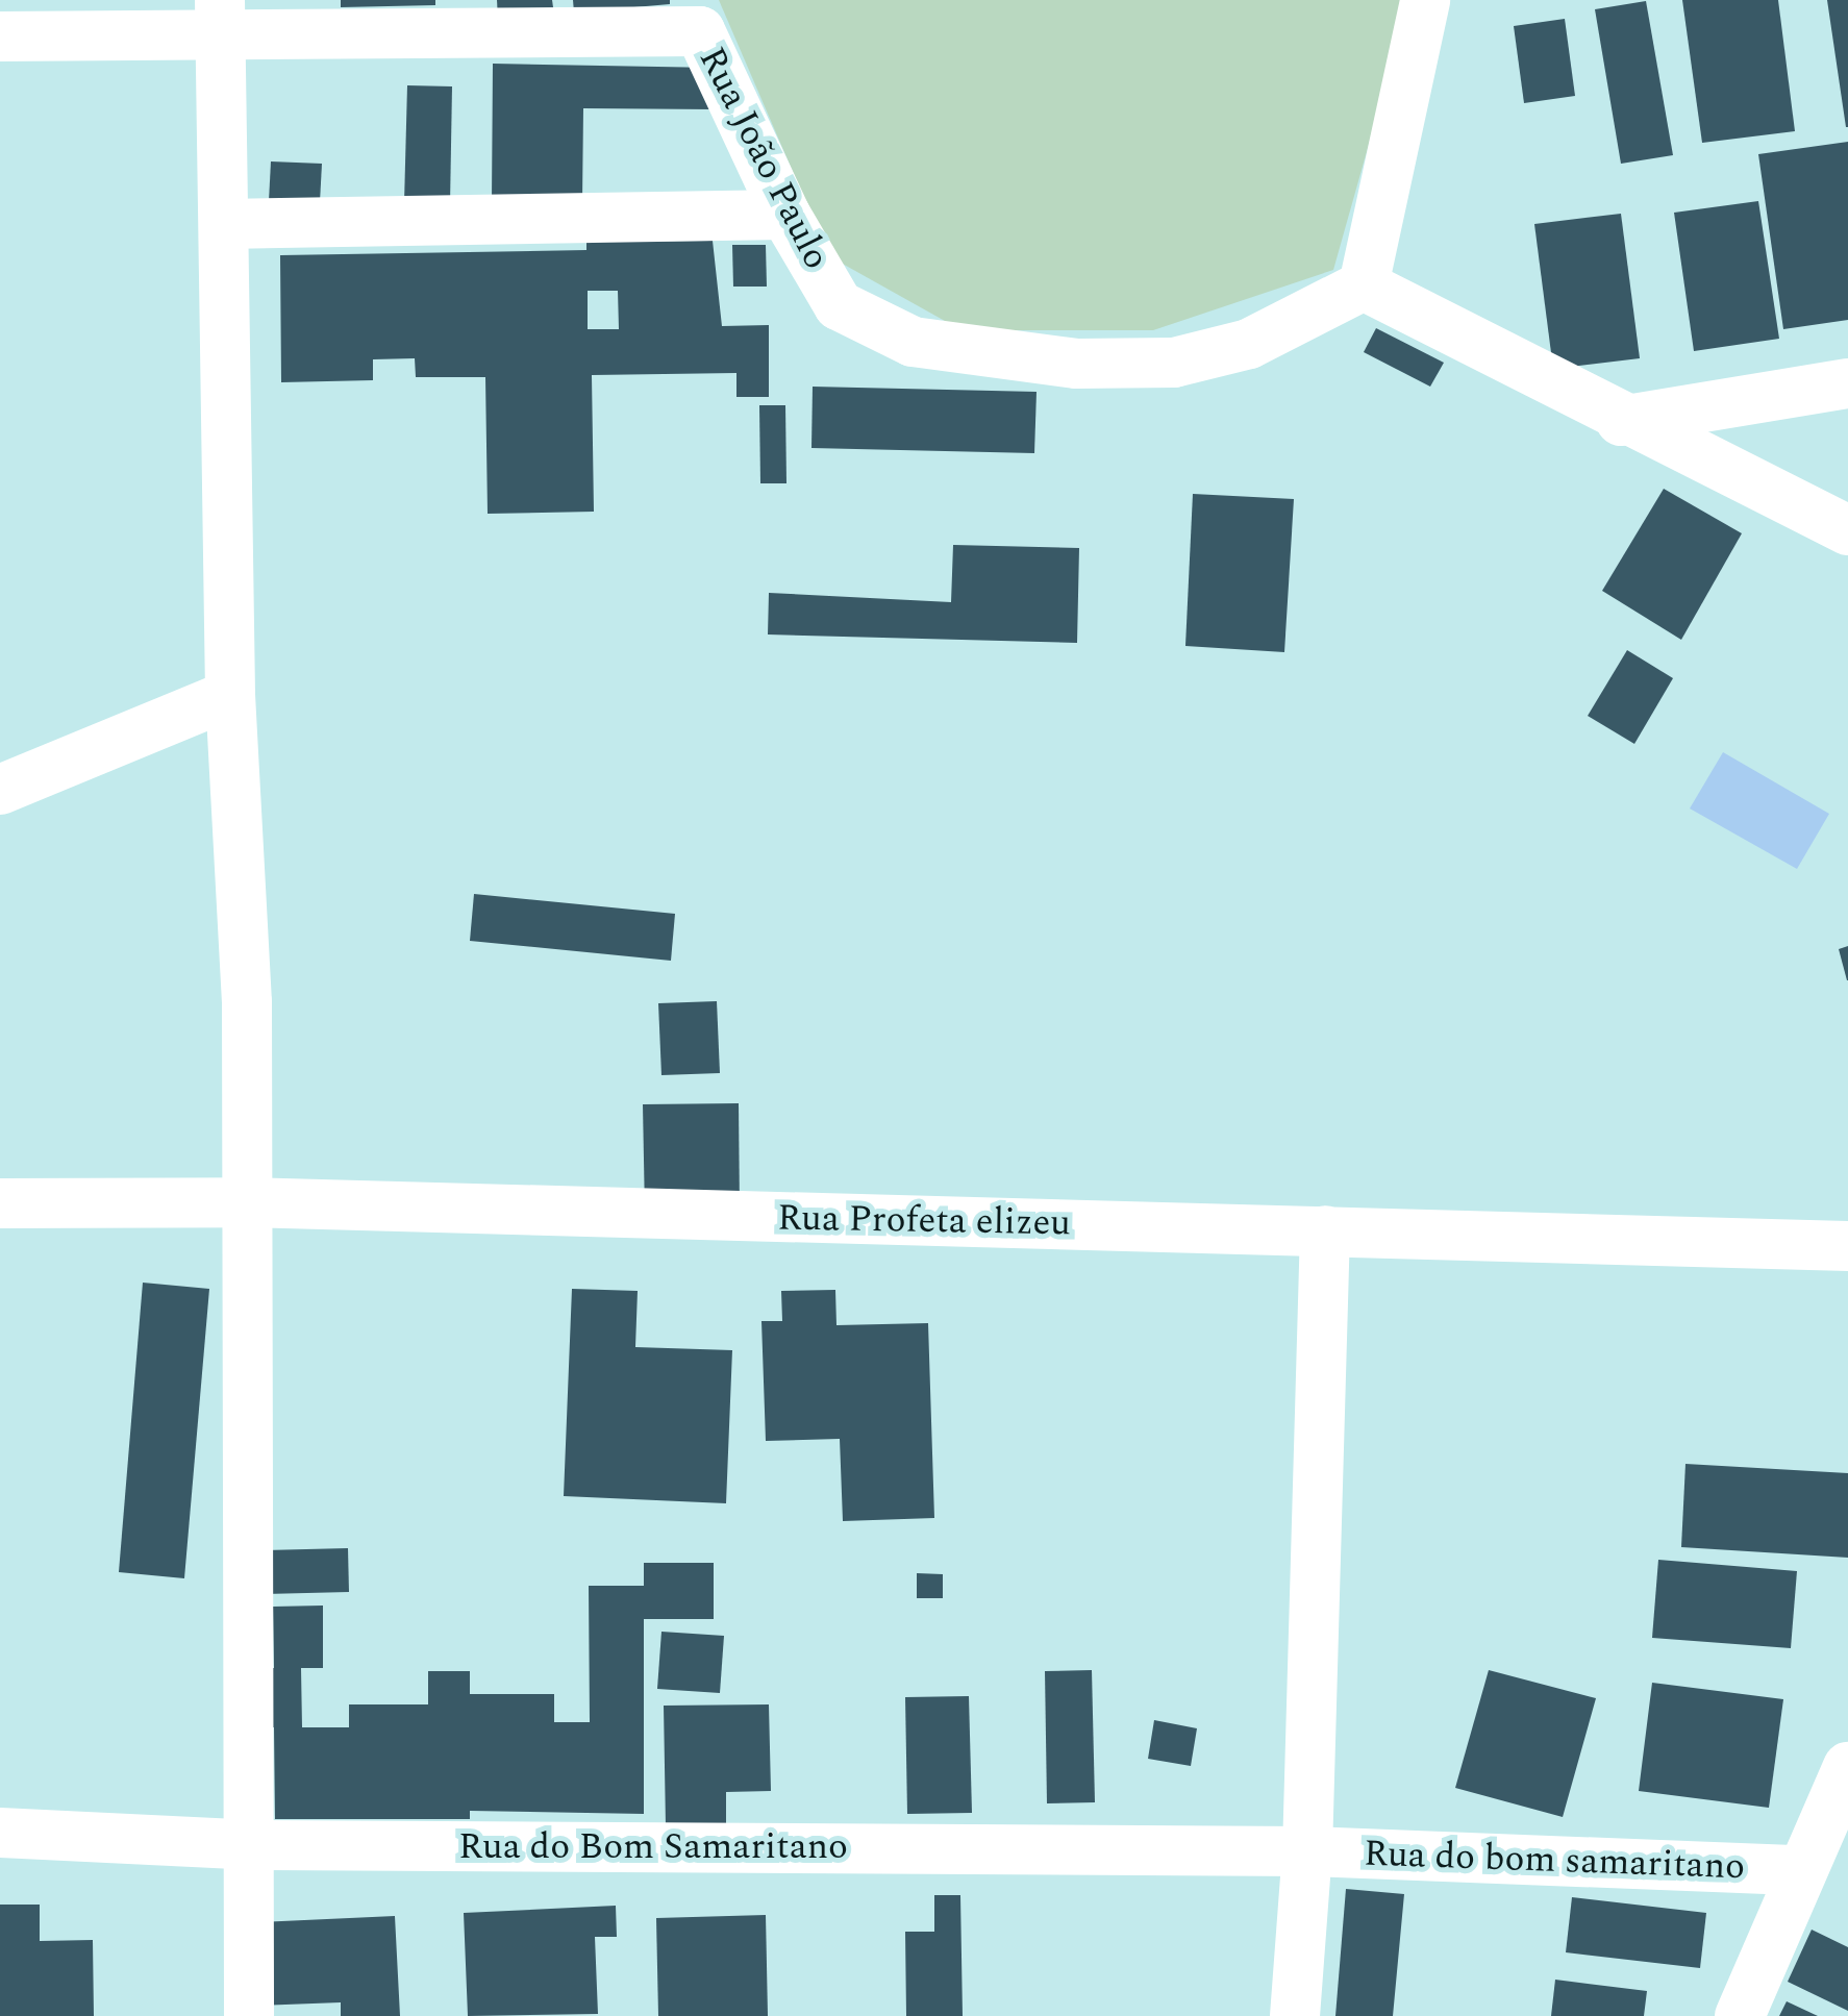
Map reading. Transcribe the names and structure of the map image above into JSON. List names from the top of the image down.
{
  "streets": {
    "street": [
      "Rua João Paulo",
      "Rua Profeta elizeu",
      "Rua do Bom Samaritano",
      "Rua do bom samaritano"
    ]
  },
  "crossings": [
    ["Rua do Bom Samaritano", "Rua do bom samaritano"]
  ]
}
